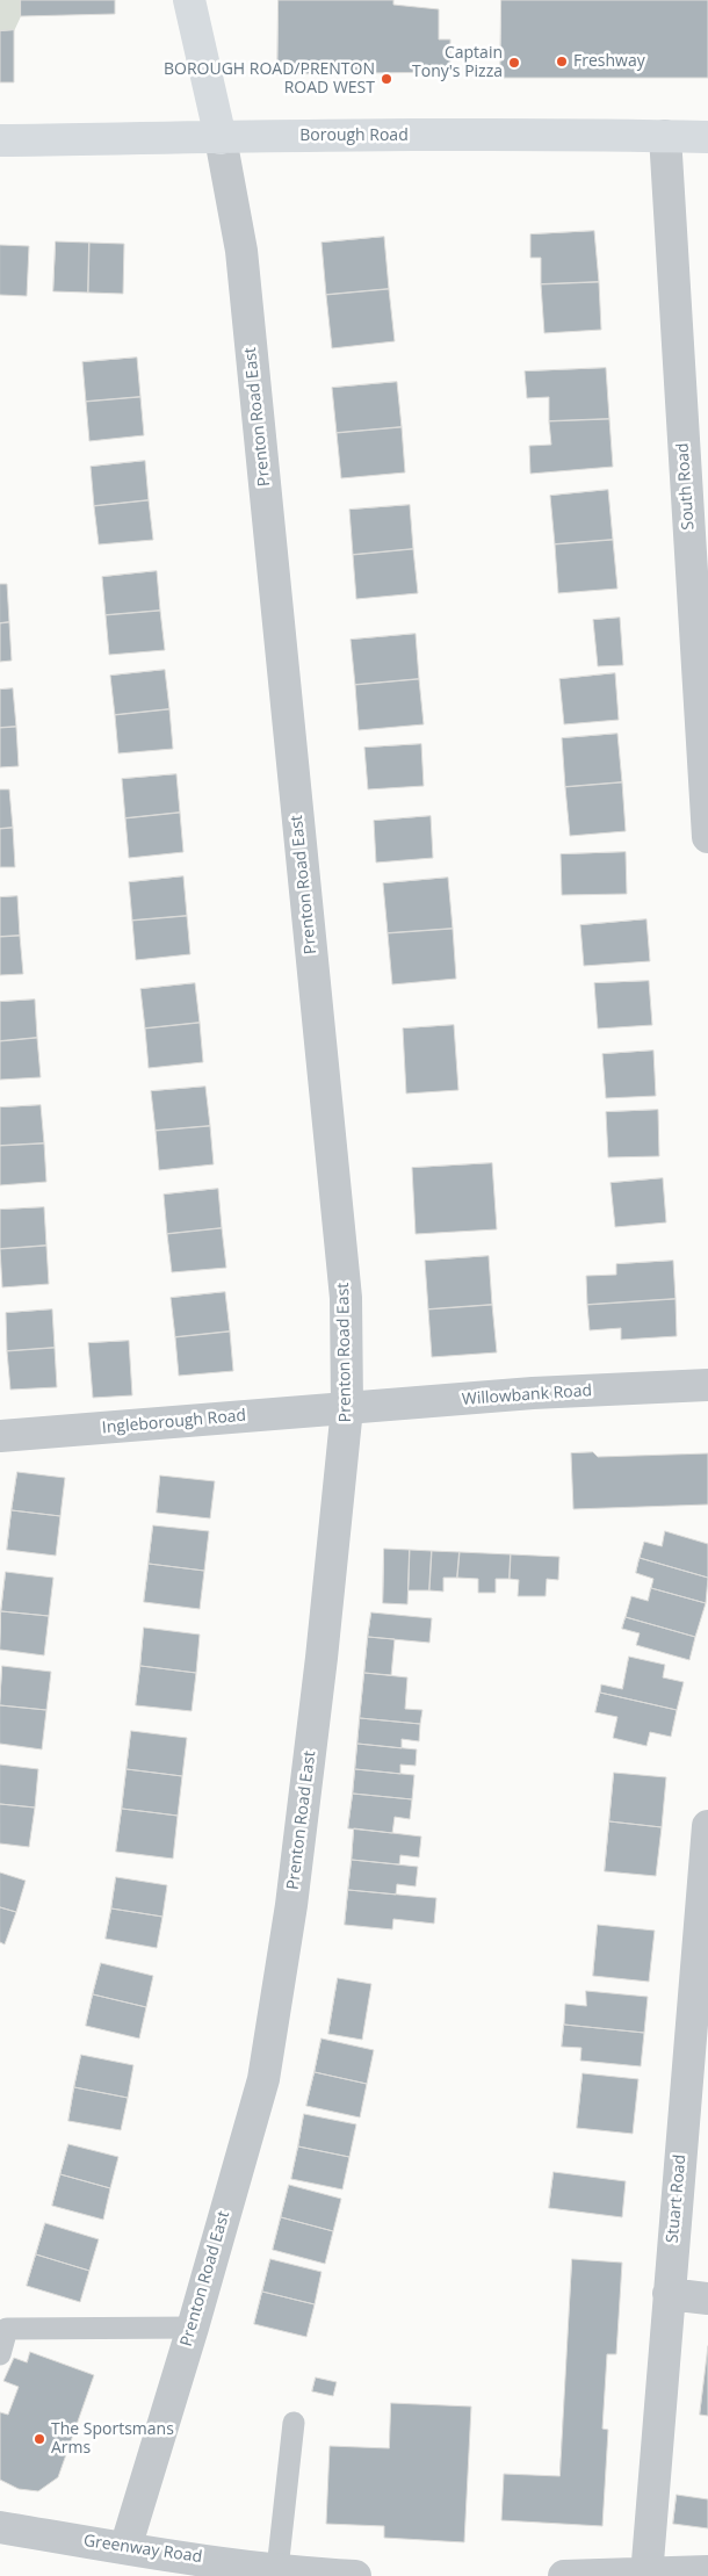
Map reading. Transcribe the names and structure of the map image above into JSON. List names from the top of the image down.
{
  "streets": {
    "street": [
      "Borough Road",
      "Prenton Road East",
      "South Road",
      "Willowbank Road",
      "Ingleborough Road",
      "Stuart Road",
      "Greenway Road"
    ]
  },
  "crossings": [
    ["Borough Road", "Prenton Road East"],
    ["Borough Road", "South Road"],
    ["Prenton Road East", "Willowbank Road"],
    ["Prenton Road East", "Ingleborough Road"],
    ["Prenton Road East", "Greenway Road"],
    ["Willowbank Road", "Ingleborough Road"]
  ],
  "places": [
    "Freshway",
    "Captain Tony's Pizza",
    "BOROUGH ROAD/PRENTON ROAD WEST",
    "The Sportsmans Arms"
  ]
}
